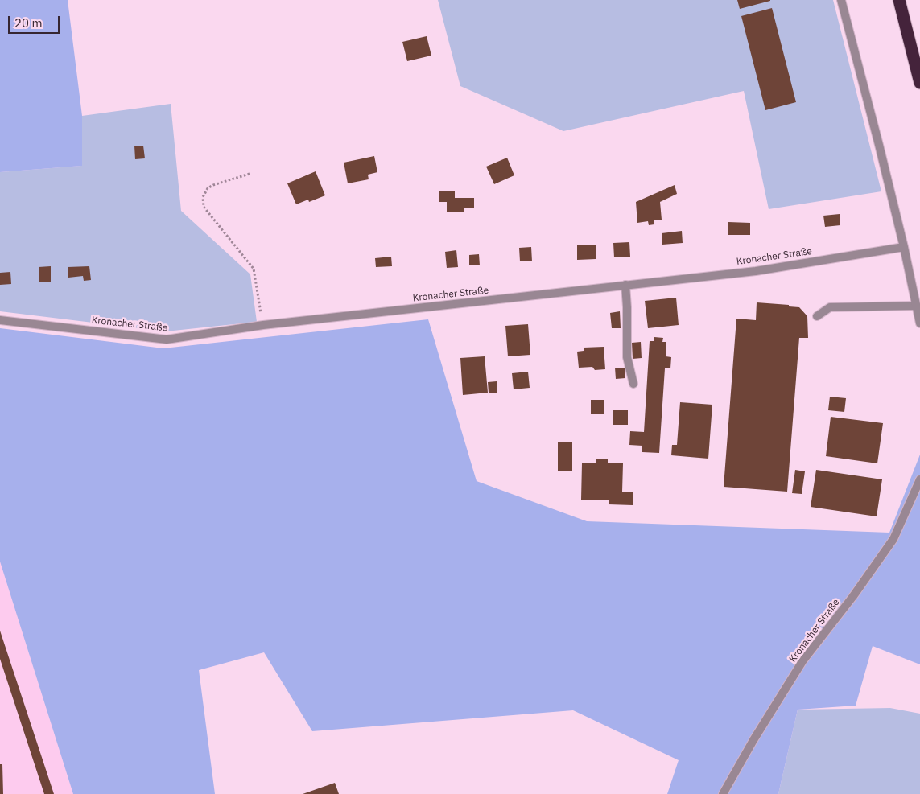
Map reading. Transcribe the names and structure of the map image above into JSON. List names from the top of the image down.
{
  "streets": {
    "street": ["Kronacher Straße"]
  },
  "scale_bar": "20 m"
}
